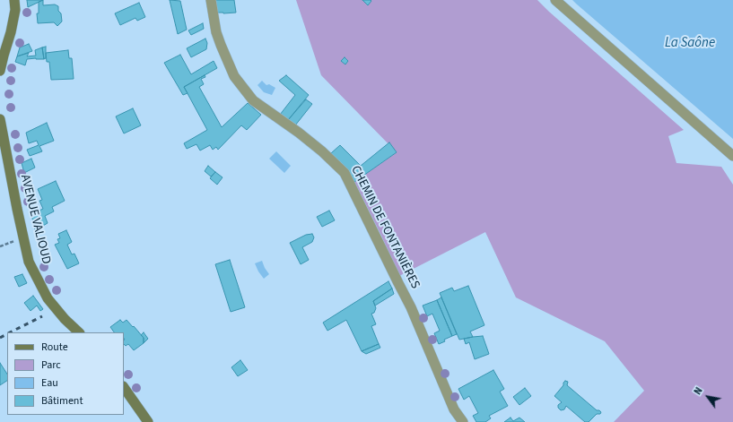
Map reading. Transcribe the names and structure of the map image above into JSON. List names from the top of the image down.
{
  "streets": {
    "main road": ["AVENUE VALIOUD"],
    "street": ["CHEMIN DE FONTANIÈRES"]
  },
  "water": ["La Saône"],
  "legend": [
    "Route",
    "Parc",
    "Eau",
    "Bâtiment"
  ],
  "north": "top left"
}
